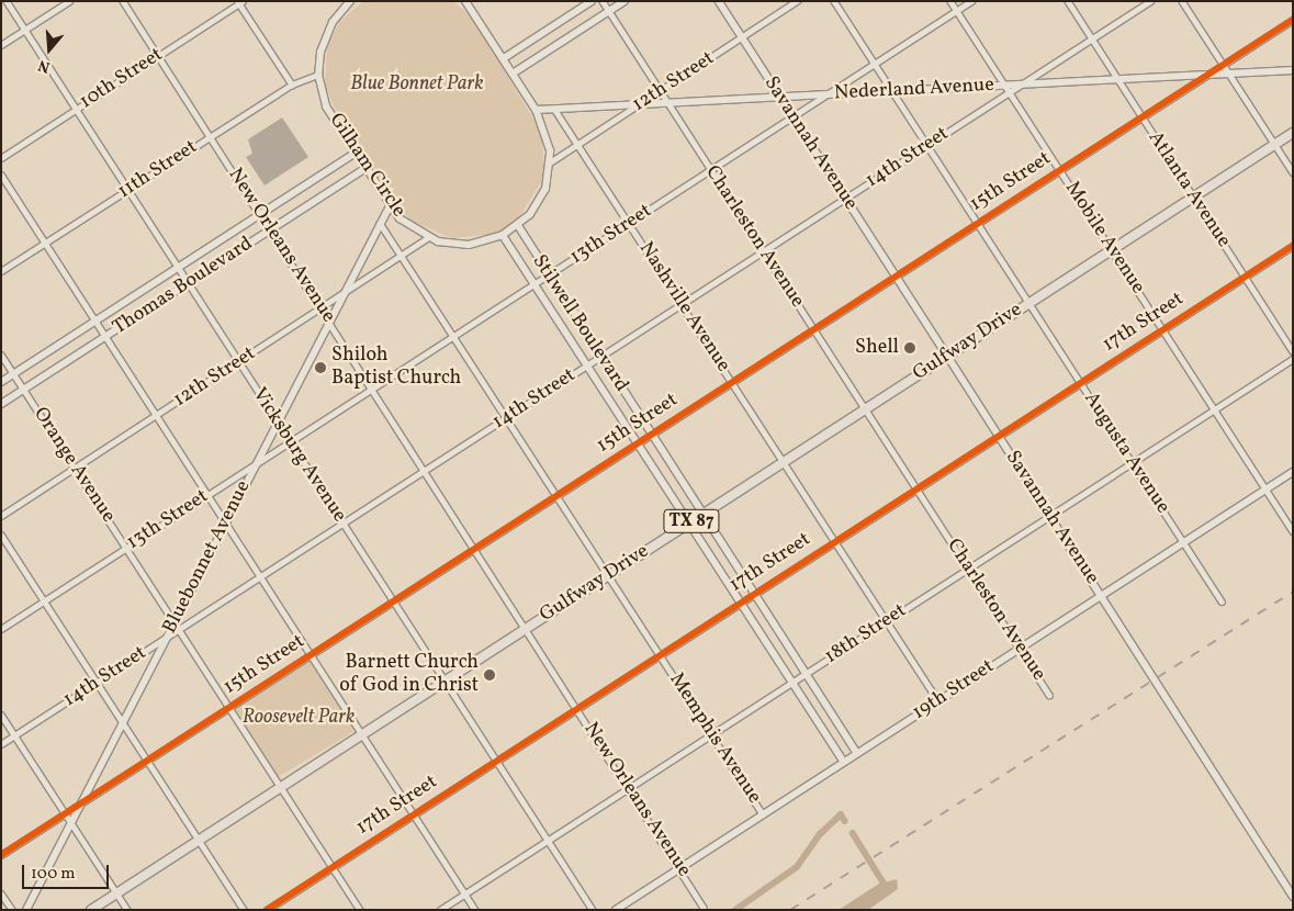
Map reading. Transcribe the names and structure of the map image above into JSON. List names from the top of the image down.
{
  "streets": {
    "main road": [
      "Savannah Avenue",
      "Gilham Circle",
      "Thomas Boulevard",
      "Gulfway Drive",
      "TX 87"
    ],
    "street": [
      "10th Street",
      "12th Street",
      "Nederland Avenue",
      "14th Street",
      "11th Street",
      "15th Street",
      "Atlanta Avenue",
      "13th Street",
      "Charleston Avenue",
      "Mobile Avenue",
      "New Orleans Avenue",
      "Nashville Avenue",
      "17th Street",
      "Stilwell Boulevard",
      "Augusta Avenue",
      "Vicksburg Avenue",
      "Orange Avenue",
      "Bluebonnet Avenue",
      "18th Street",
      "19th Street",
      "Memphis Avenue"
    ]
  },
  "crossings": [
    ["10th Street", "New Orleans Avenue"],
    ["10th Street", "Vicksburg Avenue"],
    ["12th Street", "Nederland Avenue"],
    ["12th Street", "Savannah Avenue"],
    ["12th Street", "Gilham Circle"],
    ["12th Street", "Charleston Avenue"],
    ["12th Street", "New Orleans Avenue"],
    ["12th Street", "Nashville Avenue"],
    ["12th Street", "Vicksburg Avenue"],
    ["12th Street", "Orange Avenue"],
    ["12th Street", "Bluebonnet Avenue"],
    ["12th Street", "Memphis Avenue"],
    ["Nederland Avenue", "Savannah Avenue"],
    ["Nederland Avenue", "14th Street"],
    ["Nederland Avenue", "Gilham Circle"],
    ["Nederland Avenue", "15th Street"],
    ["Nederland Avenue", "Atlanta Avenue"],
    ["Nederland Avenue", "13th Street"],
    ["Nederland Avenue", "Charleston Avenue"],
    ["Nederland Avenue", "Mobile Avenue"],
    ["Nederland Avenue", "Nashville Avenue"],
    ["Nederland Avenue", "Augusta Avenue"],
    ["Savannah Avenue", "14th Street"],
    ["Savannah Avenue", "15th Street"],
    ["Savannah Avenue", "13th Street"],
    ["Savannah Avenue", "17th Street"],
    ["Savannah Avenue", "Gulfway Drive"],
    ["Savannah Avenue", "18th Street"],
    ["Savannah Avenue", "19th Street"],
    ["14th Street", "Charleston Avenue"],
    ["14th Street", "Mobile Avenue"],
    ["14th Street", "New Orleans Avenue"],
    ["14th Street", "Nashville Avenue"],
    ["14th Street", "Stilwell Boulevard"],
    ["14th Street", "Augusta Avenue"],
    ["14th Street", "Vicksburg Avenue"],
    ["14th Street", "Orange Avenue"],
    ["14th Street", "Bluebonnet Avenue"],
    ["14th Street", "Memphis Avenue"],
    ["Gilham Circle", "11th Street"],
    ["Gilham Circle", "Thomas Boulevard"],
    ["Gilham Circle", "Stilwell Boulevard"],
    ["Gilham Circle", "Bluebonnet Avenue"],
    ["11th Street", "New Orleans Avenue"],
    ["11th Street", "Vicksburg Avenue"],
    ["15th Street", "Atlanta Avenue"],
    ["15th Street", "Charleston Avenue"],
    ["15th Street", "Mobile Avenue"],
    ["15th Street", "New Orleans Avenue"],
    ["15th Street", "Nashville Avenue"],
    ["15th Street", "Stilwell Boulevard"],
    ["15th Street", "Augusta Avenue"],
    ["15th Street", "Vicksburg Avenue"],
    ["15th Street", "Orange Avenue"],
    ["15th Street", "Bluebonnet Avenue"],
    ["15th Street", "Memphis Avenue"],
    ["Atlanta Avenue", "17th Street"],
    ["Atlanta Avenue", "Gulfway Drive"],
    ["13th Street", "Charleston Avenue"],
    ["13th Street", "Mobile Avenue"],
    ["13th Street", "New Orleans Avenue"],
    ["13th Street", "Nashville Avenue"],
    ["13th Street", "Stilwell Boulevard"],
    ["13th Street", "Augusta Avenue"],
    ["13th Street", "Vicksburg Avenue"],
    ["13th Street", "Orange Avenue"],
    ["13th Street", "Bluebonnet Avenue"],
    ["13th Street", "Memphis Avenue"],
    ["Charleston Avenue", "17th Street"],
    ["Charleston Avenue", "Gulfway Drive"],
    ["Charleston Avenue", "18th Street"],
    ["Charleston Avenue", "19th Street"],
    ["Mobile Avenue", "17th Street"],
    ["Mobile Avenue", "Gulfway Drive"],
    ["Mobile Avenue", "18th Street"],
    ["Mobile Avenue", "19th Street"],
    ["New Orleans Avenue", "Thomas Boulevard"],
    ["New Orleans Avenue", "17th Street"],
    ["New Orleans Avenue", "Gulfway Drive"],
    ["New Orleans Avenue", "Bluebonnet Avenue"],
    ["New Orleans Avenue", "18th Street"],
    ["New Orleans Avenue", "19th Street"],
    ["Thomas Boulevard", "Vicksburg Avenue"],
    ["Thomas Boulevard", "Orange Avenue"],
    ["Nashville Avenue", "17th Street"],
    ["Nashville Avenue", "Gulfway Drive"],
    ["Nashville Avenue", "18th Street"],
    ["Nashville Avenue", "19th Street"],
    ["17th Street", "Stilwell Boulevard"],
    ["17th Street", "Augusta Avenue"],
    ["17th Street", "Vicksburg Avenue"],
    ["17th Street", "Orange Avenue"],
    ["17th Street", "Memphis Avenue"],
    ["Stilwell Boulevard", "Gulfway Drive"],
    ["Stilwell Boulevard", "18th Street"],
    ["Stilwell Boulevard", "19th Street"],
    ["Gulfway Drive", "Augusta Avenue"],
    ["Gulfway Drive", "Vicksburg Avenue"],
    ["Gulfway Drive", "Orange Avenue"],
    ["Gulfway Drive", "Memphis Avenue"],
    ["Augusta Avenue", "18th Street"],
    ["Augusta Avenue", "19th Street"],
    ["Vicksburg Avenue", "Bluebonnet Avenue"],
    ["Vicksburg Avenue", "18th Street"],
    ["Orange Avenue", "Bluebonnet Avenue"],
    ["Bluebonnet Avenue", "Memphis Avenue"],
    ["18th Street", "Memphis Avenue"],
    ["19th Street", "Memphis Avenue"]
  ],
  "parks": ["Blue Bonnet Park", "Roosevelt Park"],
  "places": ["Shell", "Shiloh Baptist Church", "Barnett Church of God in Christ"],
  "scale_bar": "100 m",
  "north": "bottom"
}
